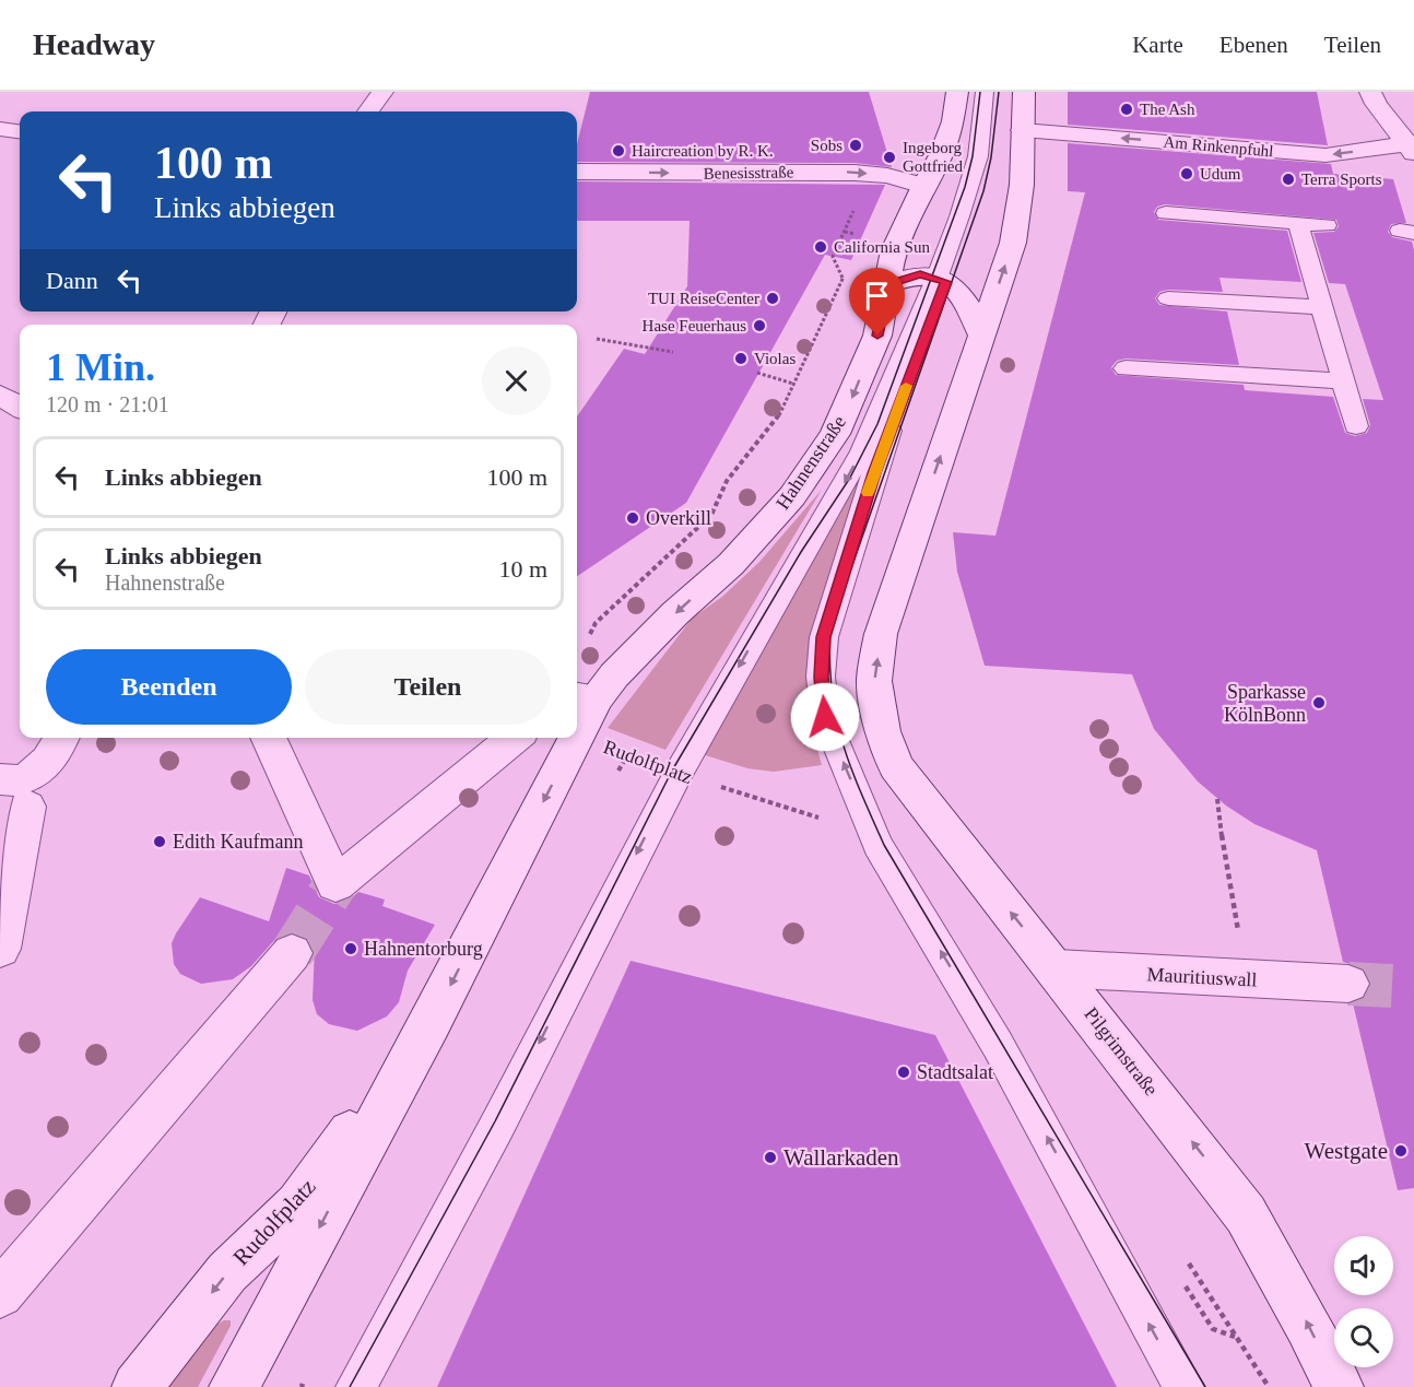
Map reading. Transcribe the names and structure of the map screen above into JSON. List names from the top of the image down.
{
  "streets": {
    "main road": [
      "Am Rinkenpfuhl",
      "Benesisstraße",
      "Hahnenstraße",
      "Rudolfplatz",
      "Mauritiuswall",
      "Pilgrimstraße"
    ]
  },
  "crossings": [
    ["Benesisstraße", "Hahnenstraße"],
    ["Mauritiuswall", "Pilgrimstraße"]
  ],
  "one_way": [
    "Am Rinkenpfuhl",
    "Benesisstraße",
    "Hahnenstraße",
    "Rudolfplatz",
    "Pilgrimstraße"
  ],
  "places": [
    "The Ash",
    "Sobs",
    "Haircreation by R. K.",
    "Ingeborg Gottfried",
    "Udum",
    "Terra Sports",
    "California Sun",
    "TUI ReiseCenter",
    "Hase Feuerhaus",
    "Violas",
    "Overkill",
    "Sparkasse KölnBonn",
    "Edith Kaufmann",
    "Hahnentorburg",
    "Stadtsalat",
    "Westgate",
    "Wallarkaden"
  ],
  "page": {
    "header": "Headway",
    "nav": ["Karte", "Ebenen", "Teilen"],
    "turn": ["100 m", "Links abbiegen"],
    "then": "Dann",
    "heading": ["1 Min.", "120 m · 21:01"],
    "list": [
      {
        "name": "Links abbiegen",
        "value": "100 m"
      },
      {
        "name": "Links abbiegen",
        "note": "Hahnenstraße",
        "value": "10 m"
      }
    ],
    "buttons": ["Beenden", "Teilen"]
  }
}
